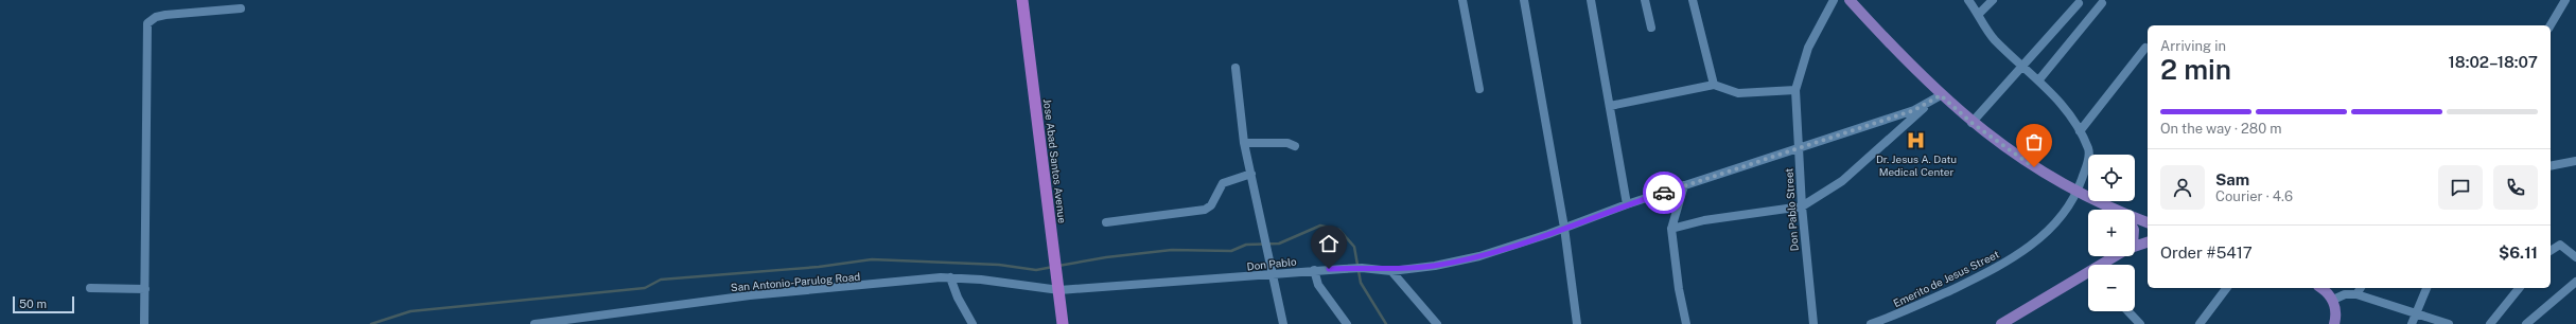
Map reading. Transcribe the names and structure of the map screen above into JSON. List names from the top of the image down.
{
  "streets": {
    "highway": ["Jose Abad Santos Avenue"],
    "street": [
      "Don Pablo Street",
      "Don Pablo",
      "Emerito de Jesus Street",
      "San Antonio-Parulog Road"
    ]
  },
  "crossings": [
    ["Jose Abad Santos Avenue", "Don Pablo"],
    ["Jose Abad Santos Avenue", "San Antonio-Parulog Road"],
    ["Don Pablo Street", "Don Pablo"],
    ["Don Pablo", "San Antonio-Parulog Road"]
  ],
  "places": {
    "hospital": ["Dr. Jesus A. Datu Medical Center"]
  },
  "scale_bar": "50 m",
  "page": {
    "heading": ["2 min", "Arriving in", "18:02–18:07"],
    "panel": [
      "Sam",
      "Courier · 4.6",
      "Order #5417",
      "$6.11"
    ],
    "bar": "On the way · 280 m",
    "map_buttons": ["+", "−"],
    "scale": "50 m"
  }
}
